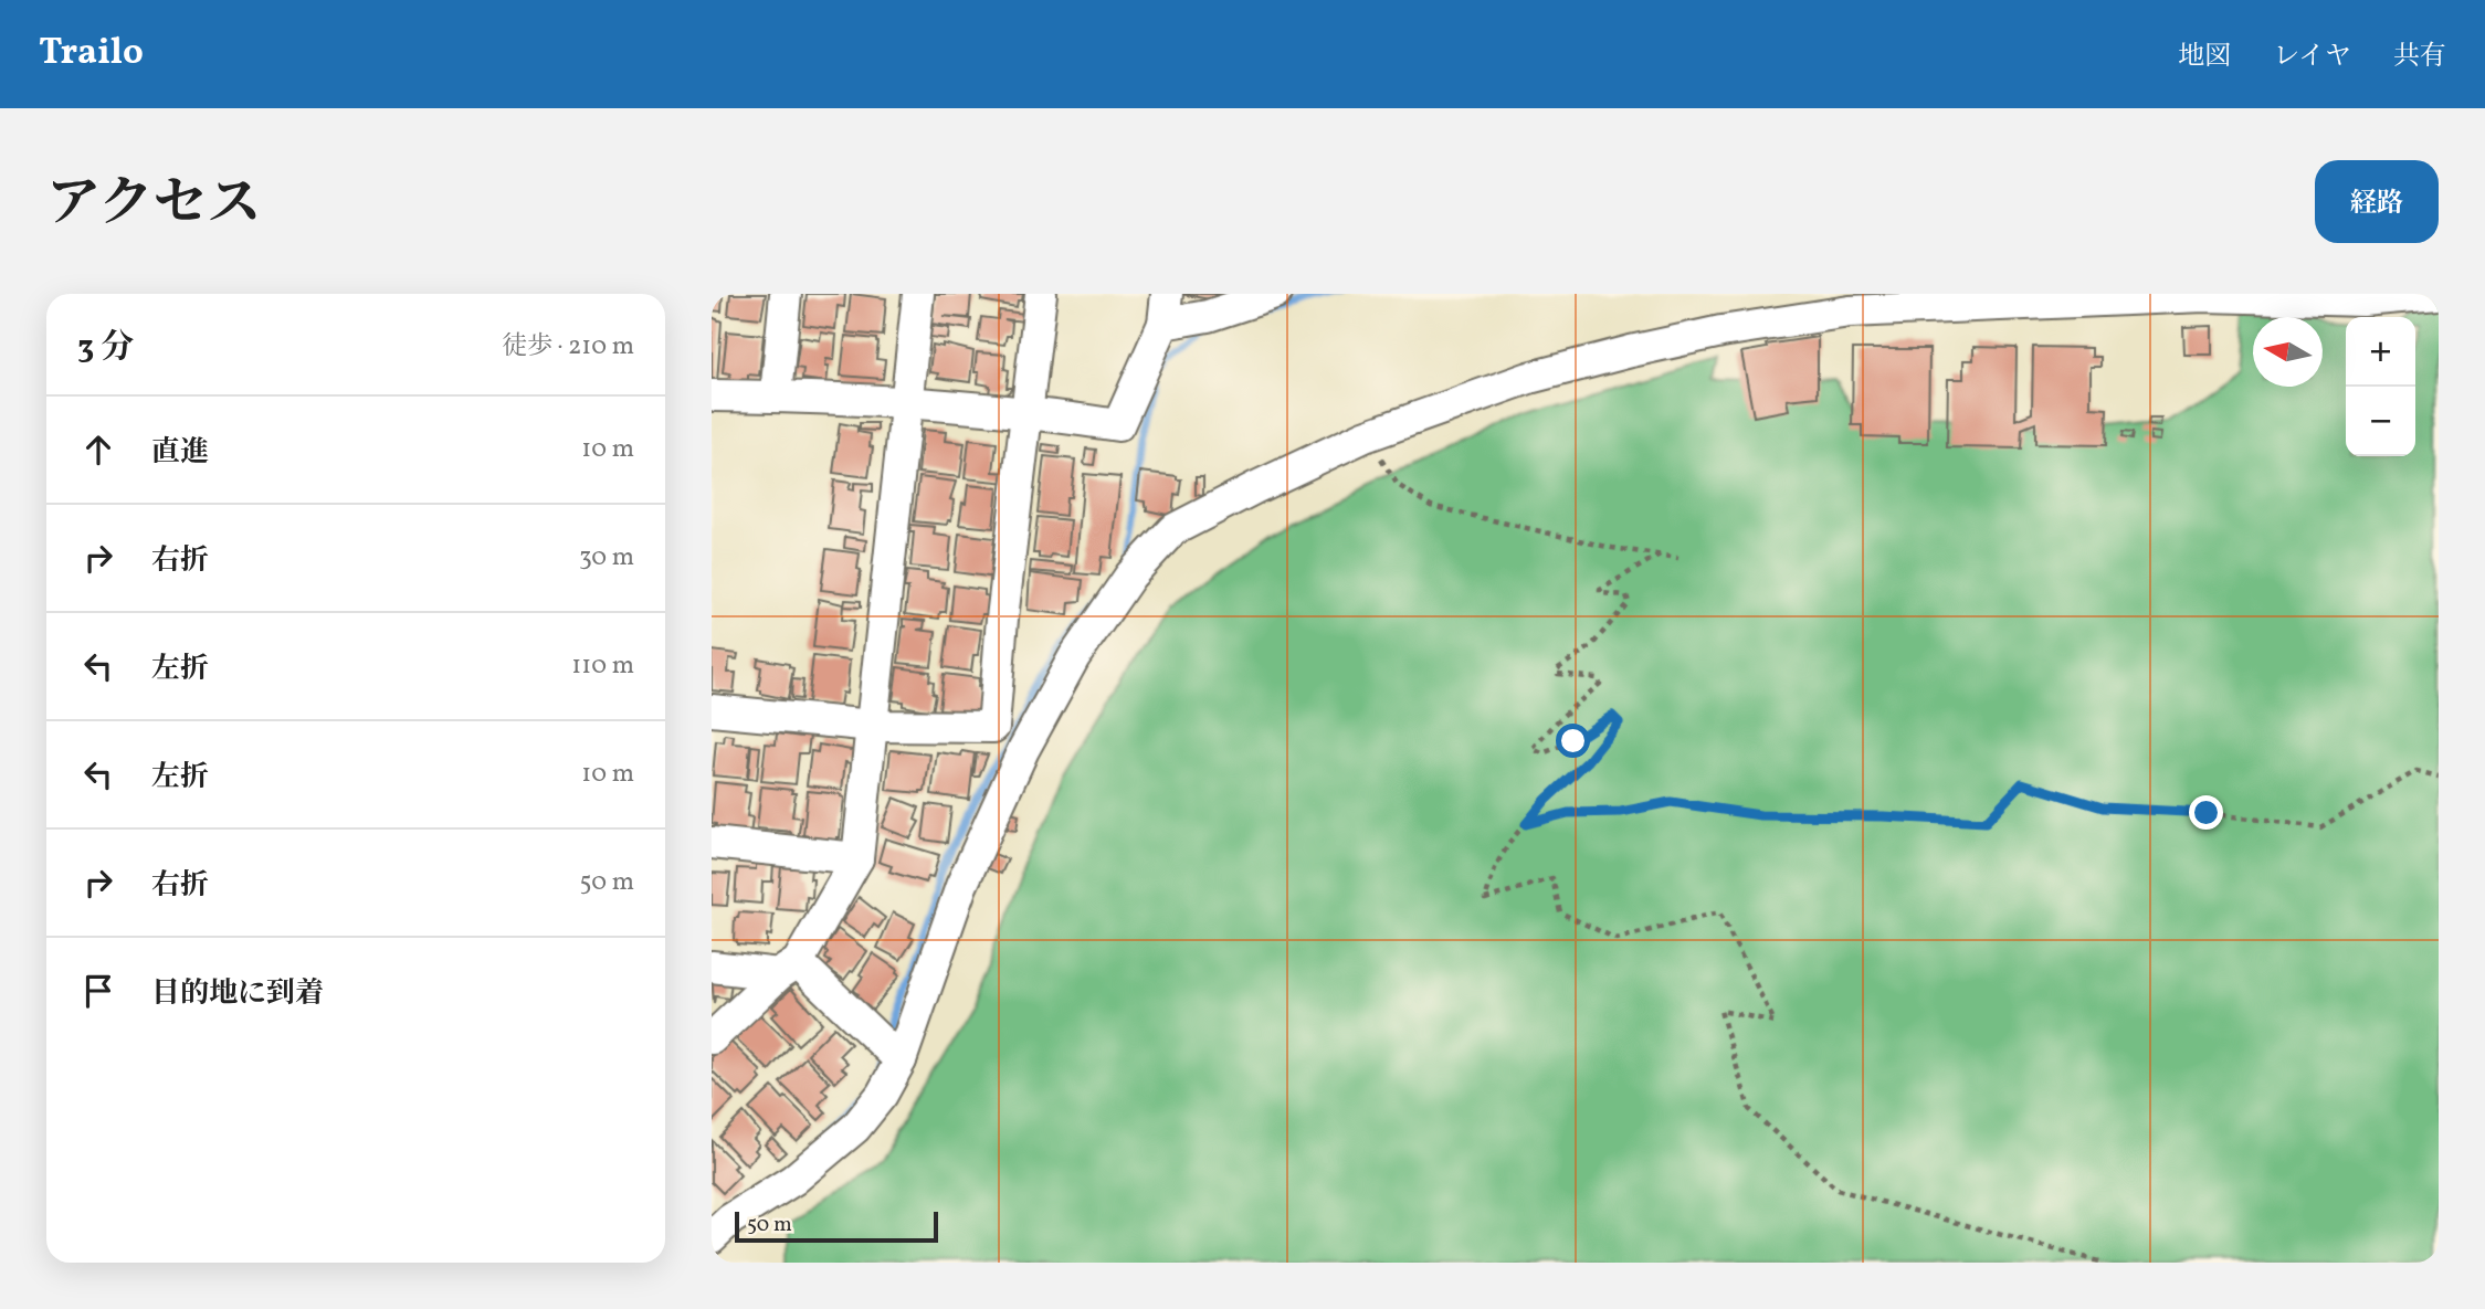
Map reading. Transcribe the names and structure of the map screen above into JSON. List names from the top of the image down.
{
  "scale_bar": "50 m",
  "north": "left",
  "page": {
    "header": "Trailo",
    "nav": ["地図", "レイヤ", "共有"],
    "title": "アクセス",
    "buttons": "経路",
    "heading": ["3 分", "徒歩 · 210 m"],
    "map_buttons": ["+", "−"],
    "list": [
      ["直進", "10 m"],
      ["右折", "30 m"],
      ["左折", "110 m"],
      ["左折", "10 m"],
      ["右折", "50 m"],
      "目的地に到着"
    ],
    "scale": "50 m"
  }
}
